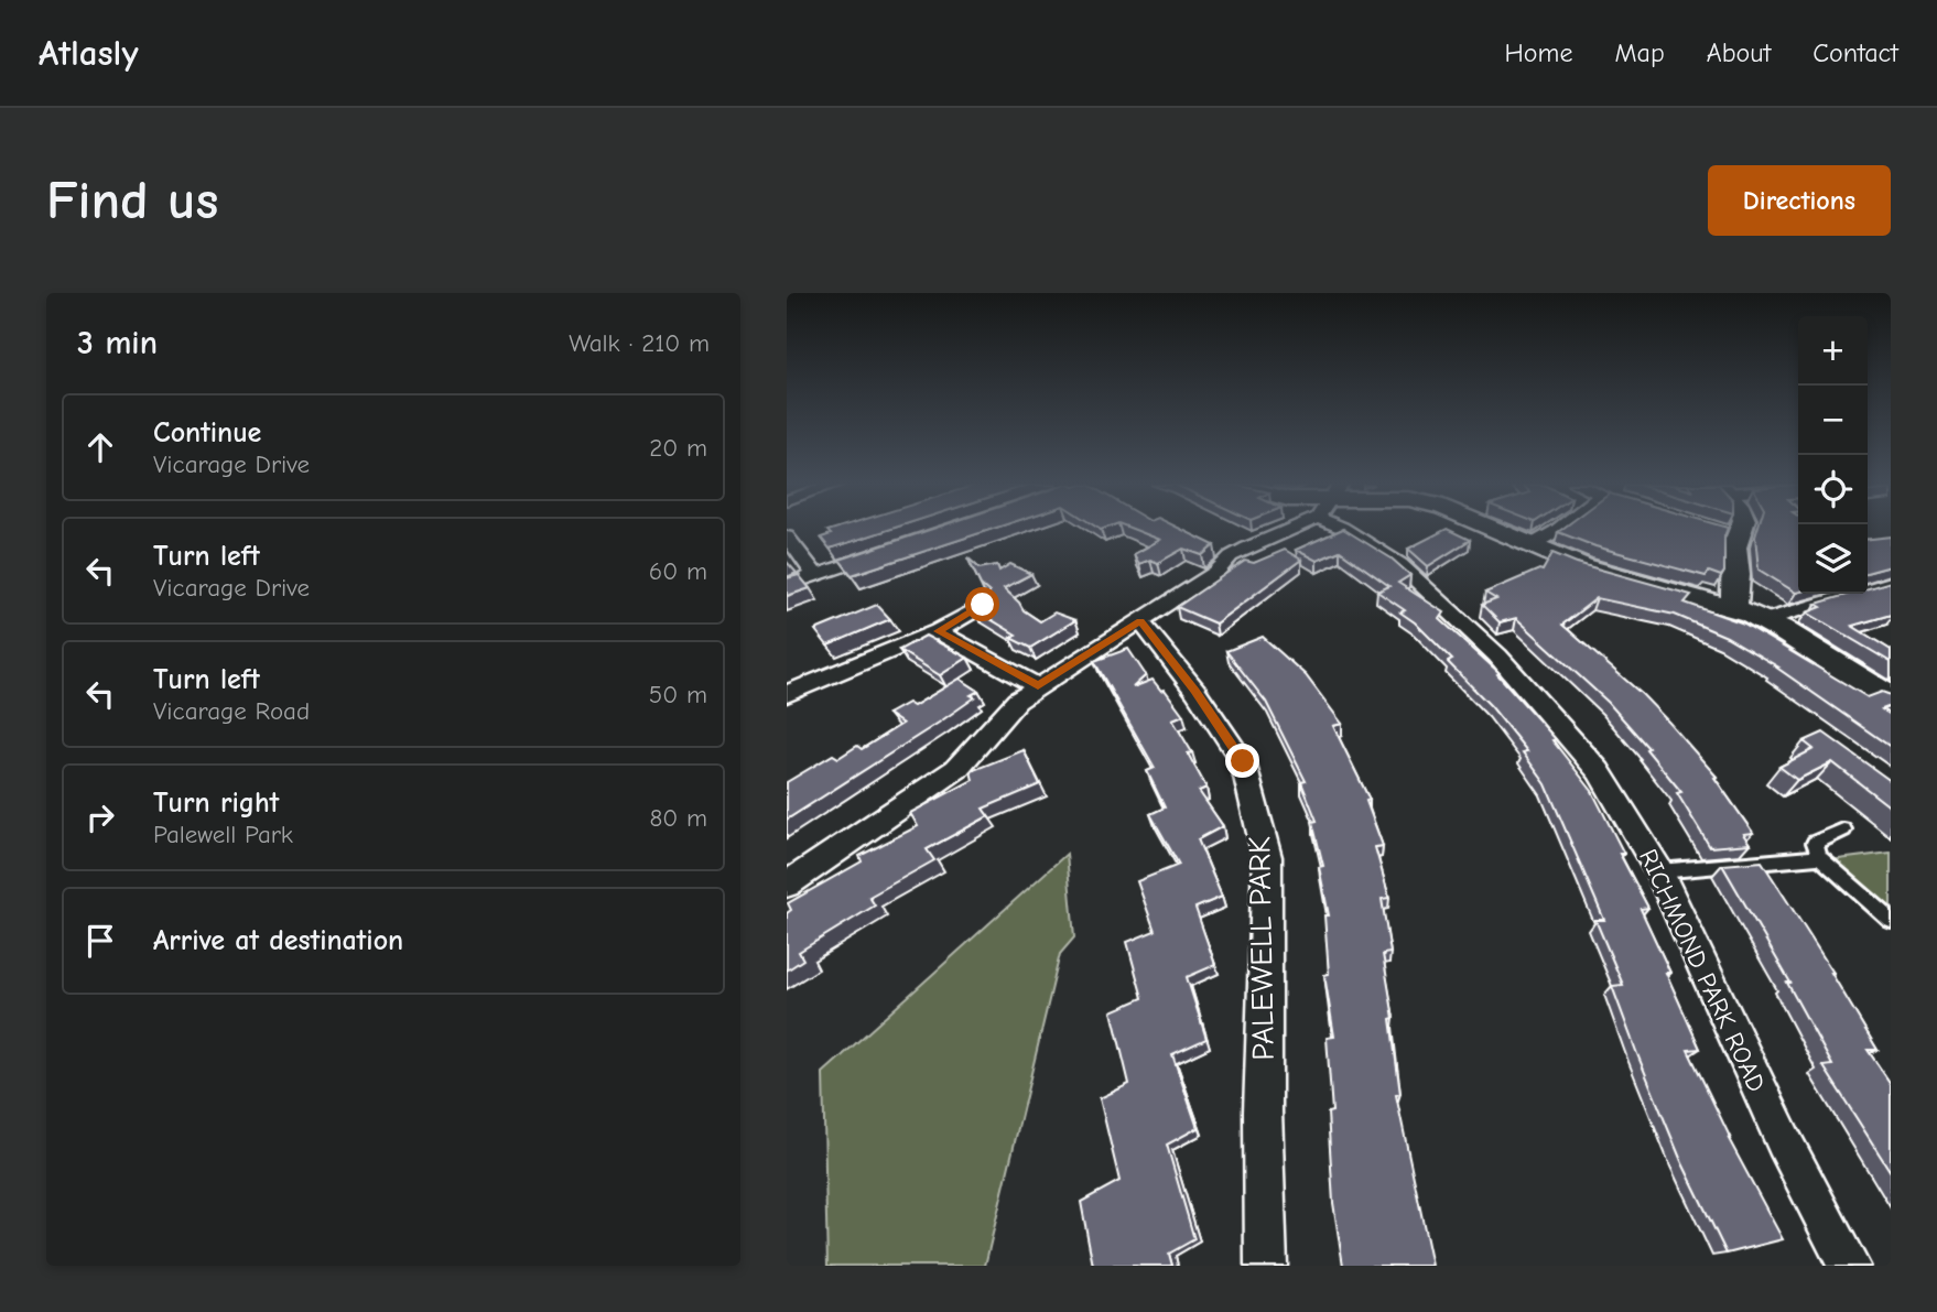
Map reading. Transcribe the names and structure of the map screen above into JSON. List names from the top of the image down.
{
  "streets": {
    "street": ["PALEWELL PARK", "RICHMOND PARK ROAD"]
  },
  "page": {
    "header": "Atlasly",
    "nav": [
      "Home",
      "Map",
      "About",
      "Contact"
    ],
    "buttons": "Directions",
    "title": "Find us",
    "heading": ["3 min", "Walk · 210 m"],
    "map_buttons": ["+", "−"],
    "list": [
      ["Continue", "Vicarage Drive", "20 m"],
      ["Turn left", "Vicarage Drive", "60 m"],
      ["Turn left", "Vicarage Road", "50 m"],
      ["Turn right", "Palewell Park", "80 m"],
      "Arrive at destination"
    ]
  }
}
